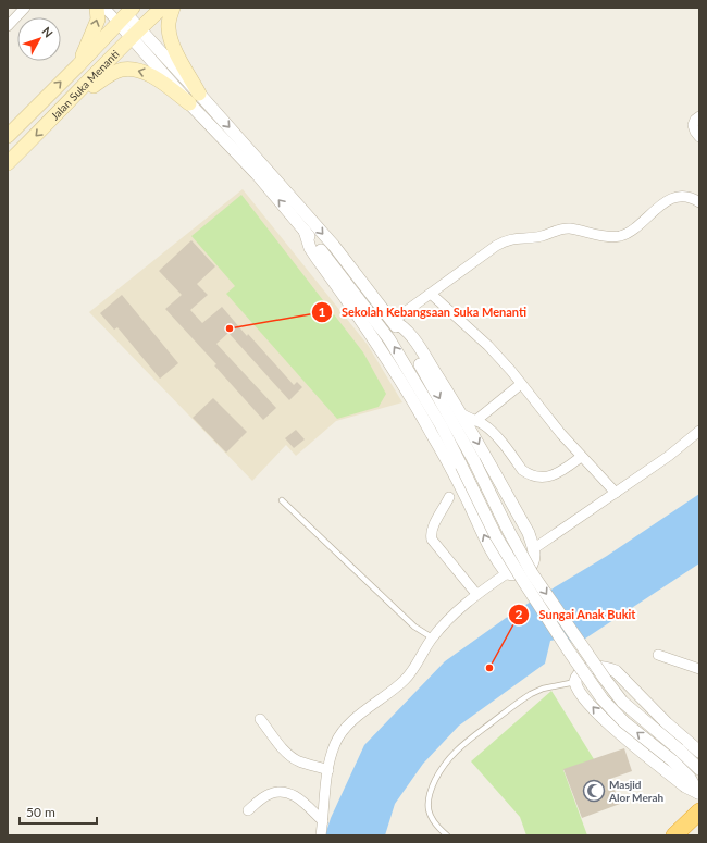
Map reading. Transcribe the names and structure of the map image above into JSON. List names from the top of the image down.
{
  "streets": {
    "main road": ["Jalan Suka Menanti"]
  },
  "places": {
    "other": ["Sekolah Kebangsaan Suka Menanti", "Sungai Anak Bukit"],
    "mosque": ["Masjid Alor Merah"]
  },
  "scale_bar": "50 m",
  "north": "top right"
}
